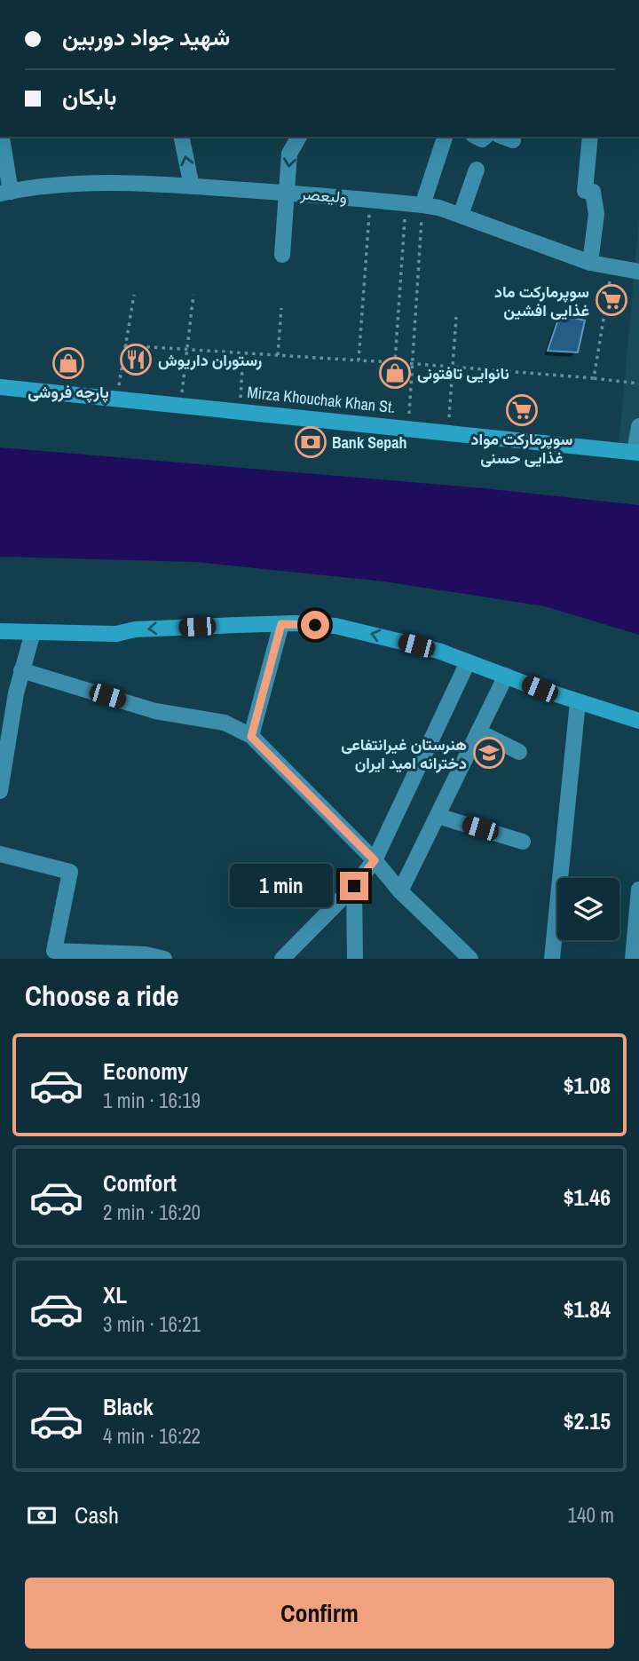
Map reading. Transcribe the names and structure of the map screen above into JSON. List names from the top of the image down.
{
  "streets": {
    "main road": ["Mirza Khouchak Khan St."],
    "street": ["ولیعصر"]
  },
  "places": {
    "supermarket": ["سوپرمارکت ماد غذایی افشین", "سوپرمارکت مواد غذایی حسنی"],
    "restaurant": ["رستوران داریوش"],
    "shop": ["پارچه فروشی", "نانوایی تافتونی"],
    "bank": ["Bank Sepah"],
    "school or university": ["هنرستان غیرانتفاعی دخترانه امید ایران"]
  },
  "page": {
    "banner": ["شهید جواد دوربین", "بابکان"],
    "bubble": "1 min",
    "heading": "Choose a ride",
    "list": [
      {
        "name": "Economy",
        "note": "1 min · 16:19",
        "value": "$1.08"
      },
      {
        "name": "Comfort",
        "note": "2 min · 16:20",
        "value": "$1.46"
      },
      {
        "name": "XL",
        "note": "3 min · 16:21",
        "value": "$1.84"
      },
      {
        "name": "Black",
        "note": "4 min · 16:22",
        "value": "$2.15"
      }
    ],
    "pay": ["Cash", "140 m"],
    "buttons": "Confirm"
  }
}
